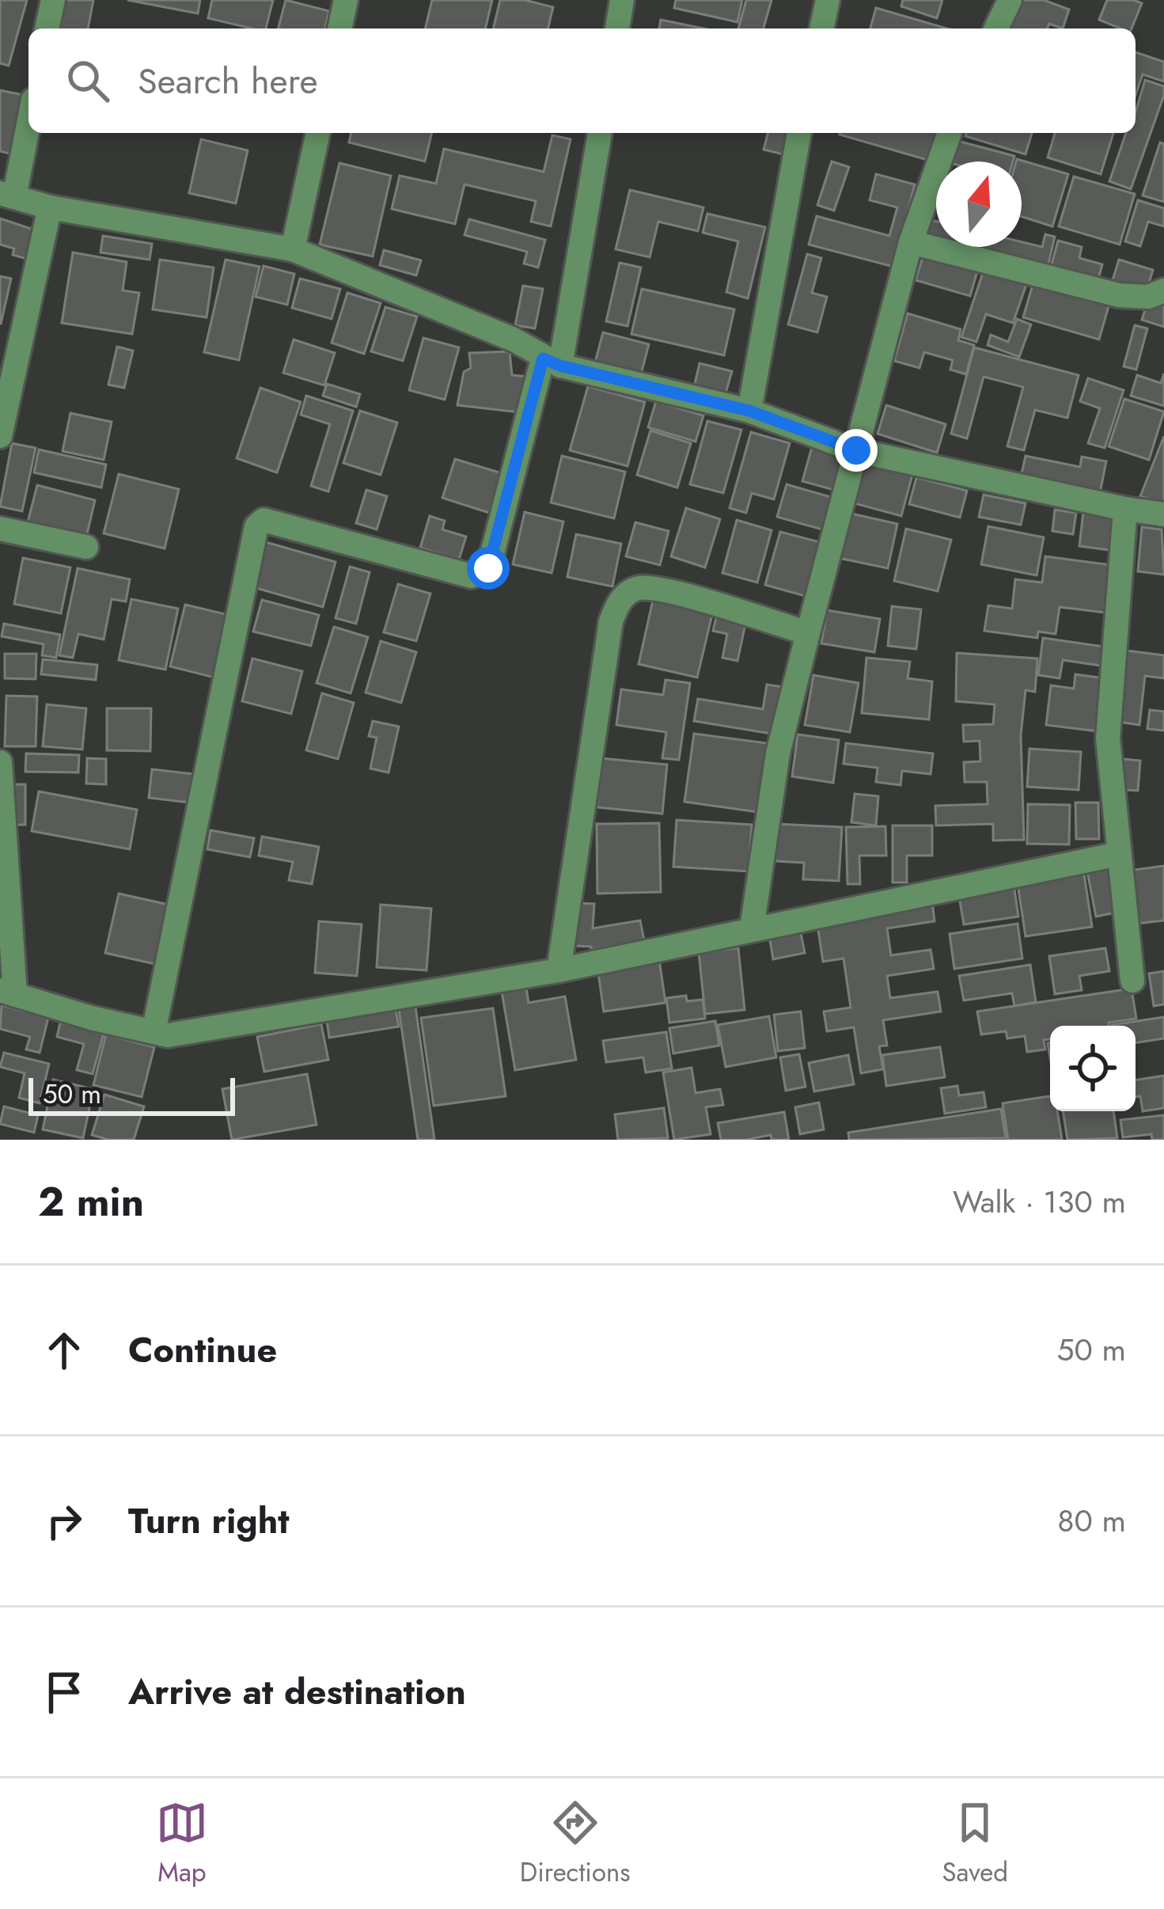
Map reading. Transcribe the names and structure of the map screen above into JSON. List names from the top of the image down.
{
  "scale_bar": "50 m",
  "north": "top",
  "page": {
    "search": "Search here",
    "scale": "50 m",
    "heading": ["2 min", "Walk · 130 m"],
    "list": [
      ["Continue", "50 m"],
      ["Turn right", "80 m"],
      "Arrive at destination"
    ],
    "nav": ["Map", "Directions", "Saved"]
  }
}
